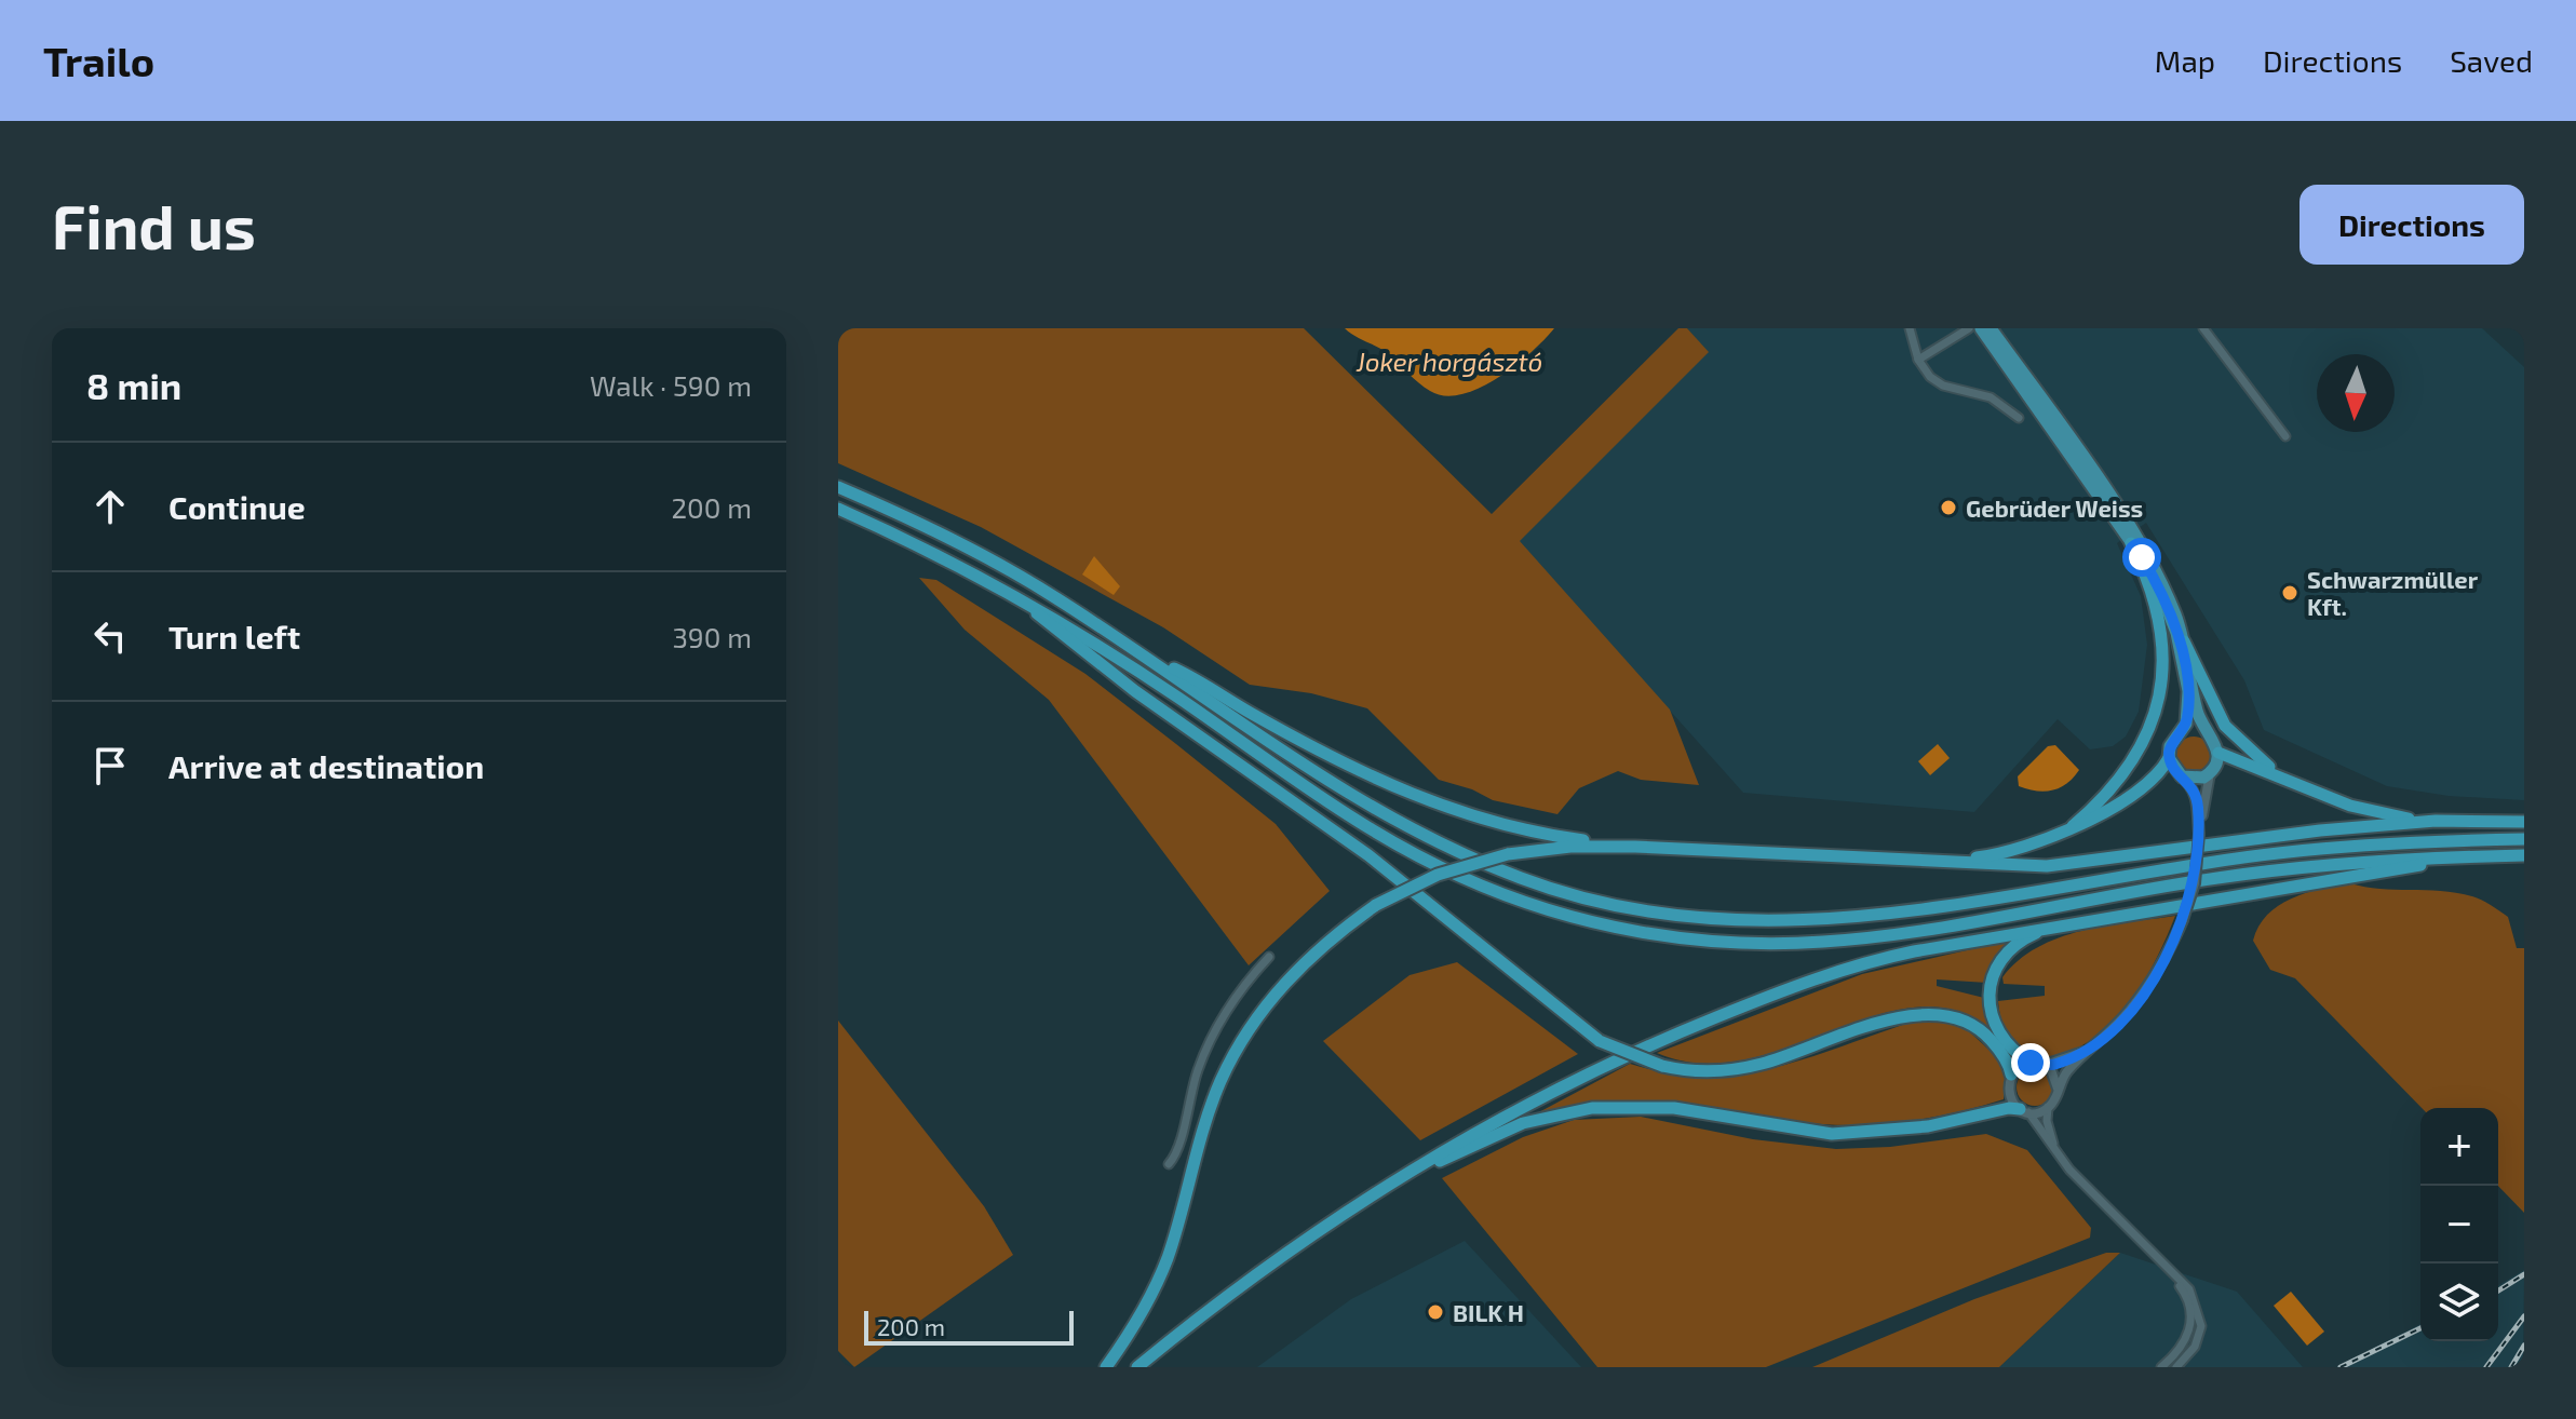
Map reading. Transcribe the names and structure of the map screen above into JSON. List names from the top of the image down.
{
  "water": ["Joker horgásztó"],
  "places": ["Gebrüder Weiss", "Schwarzmüller Kft.", "BILK H"],
  "scale_bar": "200 m",
  "north": "bottom",
  "page": {
    "header": "Trailo",
    "nav": ["Map", "Directions", "Saved"],
    "buttons": "Directions",
    "title": "Find us",
    "heading": ["8 min", "Walk · 590 m"],
    "list": [
      ["Continue", "200 m"],
      ["Turn left", "390 m"],
      "Arrive at destination"
    ],
    "map_buttons": ["+", "−"],
    "scale": "200 m"
  }
}
